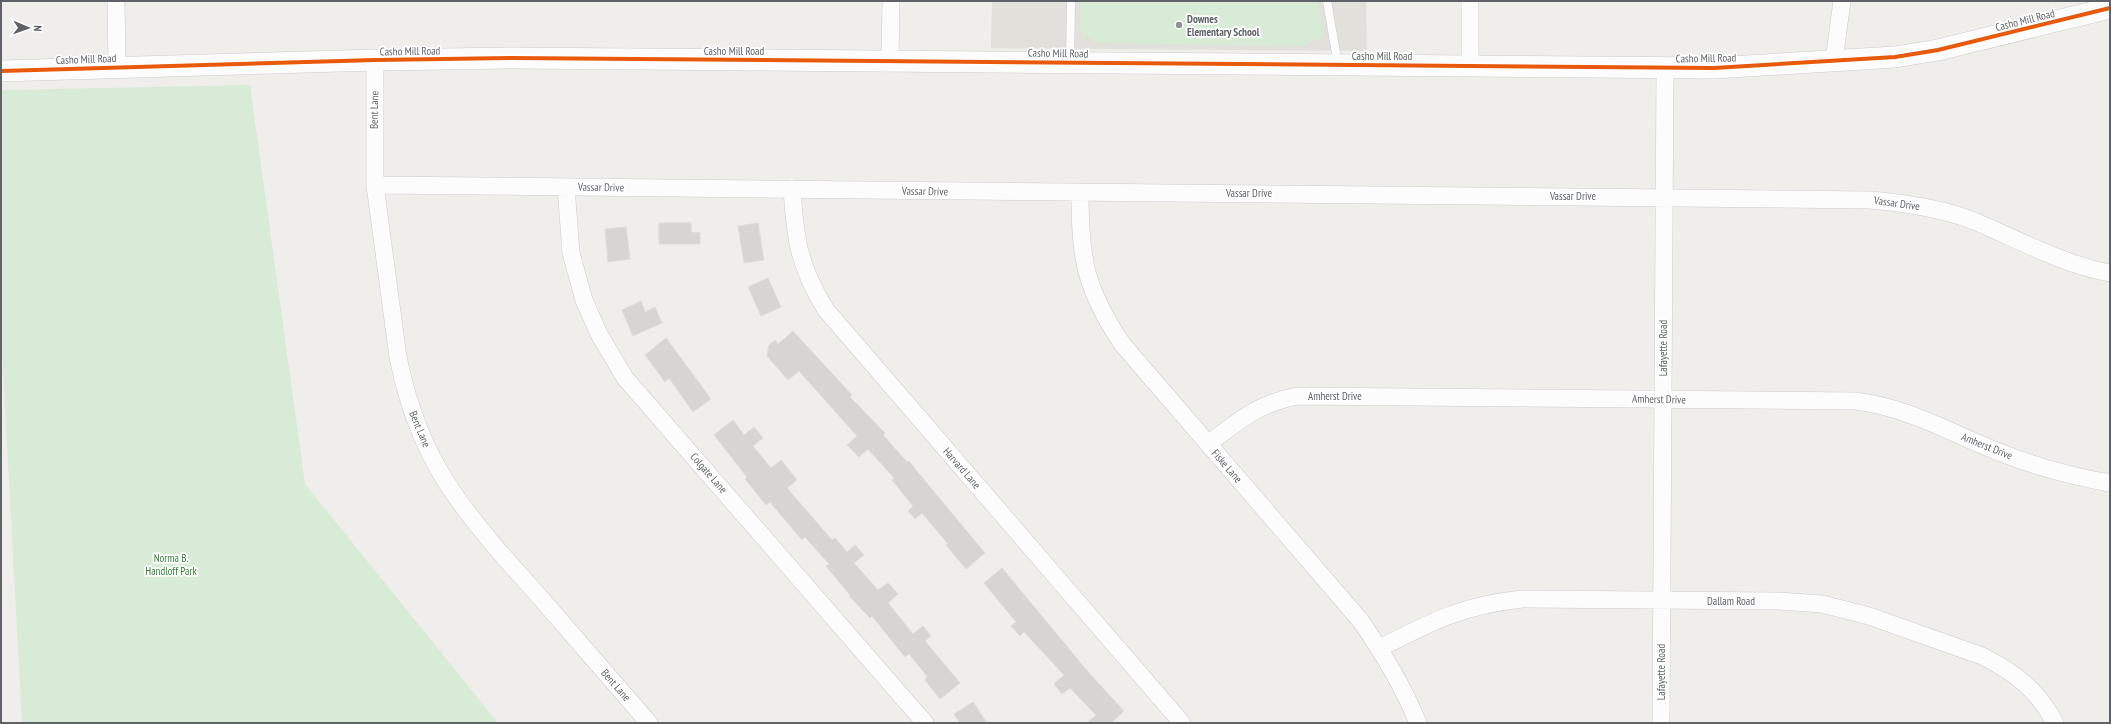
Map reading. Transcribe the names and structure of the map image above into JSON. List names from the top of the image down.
{
  "streets": {
    "street": [
      "Casho Mill Road",
      "Bent Lane",
      "Vassar Drive",
      "Lafayette Road",
      "Amherst Drive",
      "Fiske Lane",
      "Harvard Lane",
      "Colgate Lane",
      "Dallam Road"
    ]
  },
  "crossings": [
    ["Casho Mill Road", "Bent Lane"],
    ["Casho Mill Road", "Lafayette Road"],
    ["Bent Lane", "Vassar Drive"],
    ["Vassar Drive", "Lafayette Road"],
    ["Vassar Drive", "Fiske Lane"],
    ["Vassar Drive", "Harvard Lane"],
    ["Vassar Drive", "Colgate Lane"],
    ["Lafayette Road", "Amherst Drive"],
    ["Lafayette Road", "Dallam Road"],
    ["Amherst Drive", "Fiske Lane"],
    ["Fiske Lane", "Dallam Road"]
  ],
  "parks": ["Norma B. Handloff Park"],
  "places": ["Downes Elementary School"],
  "north": "right"
}
